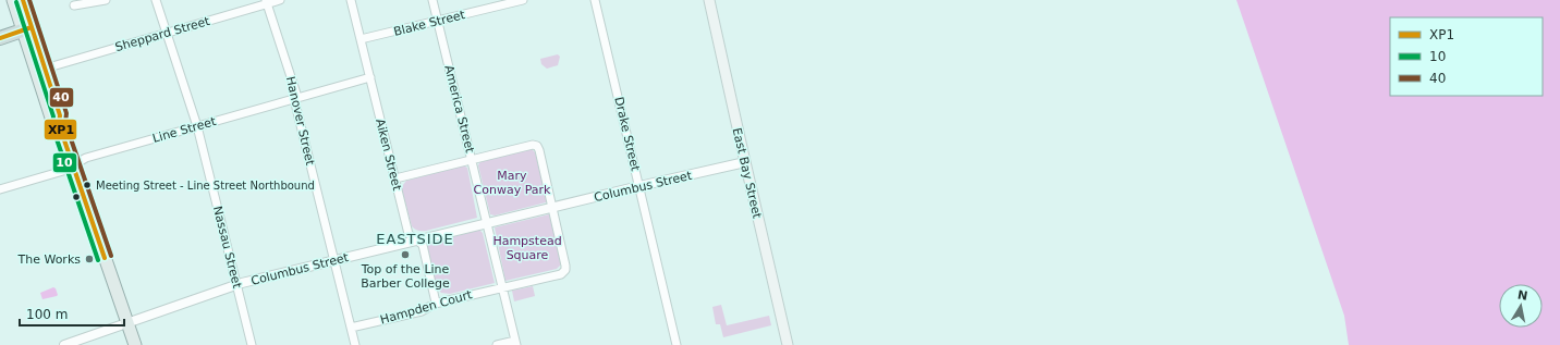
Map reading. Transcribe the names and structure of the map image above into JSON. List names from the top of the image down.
{
  "streets": {
    "main road": ["East Bay Street"],
    "street": [
      "Blake Street",
      "Sheppard Street",
      "America Street",
      "Hanover Street",
      "Line Street",
      "Drake Street",
      "Aiken Street",
      "Columbus Street",
      "Nassau Street",
      "Hampden Court"
    ]
  },
  "crossings": [
    ["Blake Street", "America Street"],
    ["Blake Street", "Aiken Street"],
    ["Sheppard Street", "Hanover Street"],
    ["Sheppard Street", "Nassau Street"],
    ["America Street", "Columbus Street"],
    ["America Street", "Hampden Court"],
    ["Hanover Street", "Line Street"],
    ["Hanover Street", "Columbus Street"],
    ["Hanover Street", "Hampden Court"],
    ["Line Street", "Aiken Street"],
    ["Line Street", "Nassau Street"],
    ["Drake Street", "Columbus Street"],
    ["Aiken Street", "Columbus Street"],
    ["Aiken Street", "Hampden Court"],
    ["East Bay Street", "Columbus Street"],
    ["Columbus Street", "Nassau Street"],
    ["Columbus Street", "Hampden Court"]
  ],
  "districts": ["EASTSIDE"],
  "parks": ["Mary Conway Park", "Hampstead Square"],
  "places": ["Meeting Street - Line Street Northbound", "Top of the Line Barber College", "The Works"],
  "lines": ["transit line XP1", "transit line 40", "transit line 10"],
  "legend": ["XP1", "10", "40"],
  "scale_bar": "100 m",
  "north": "top"
}
